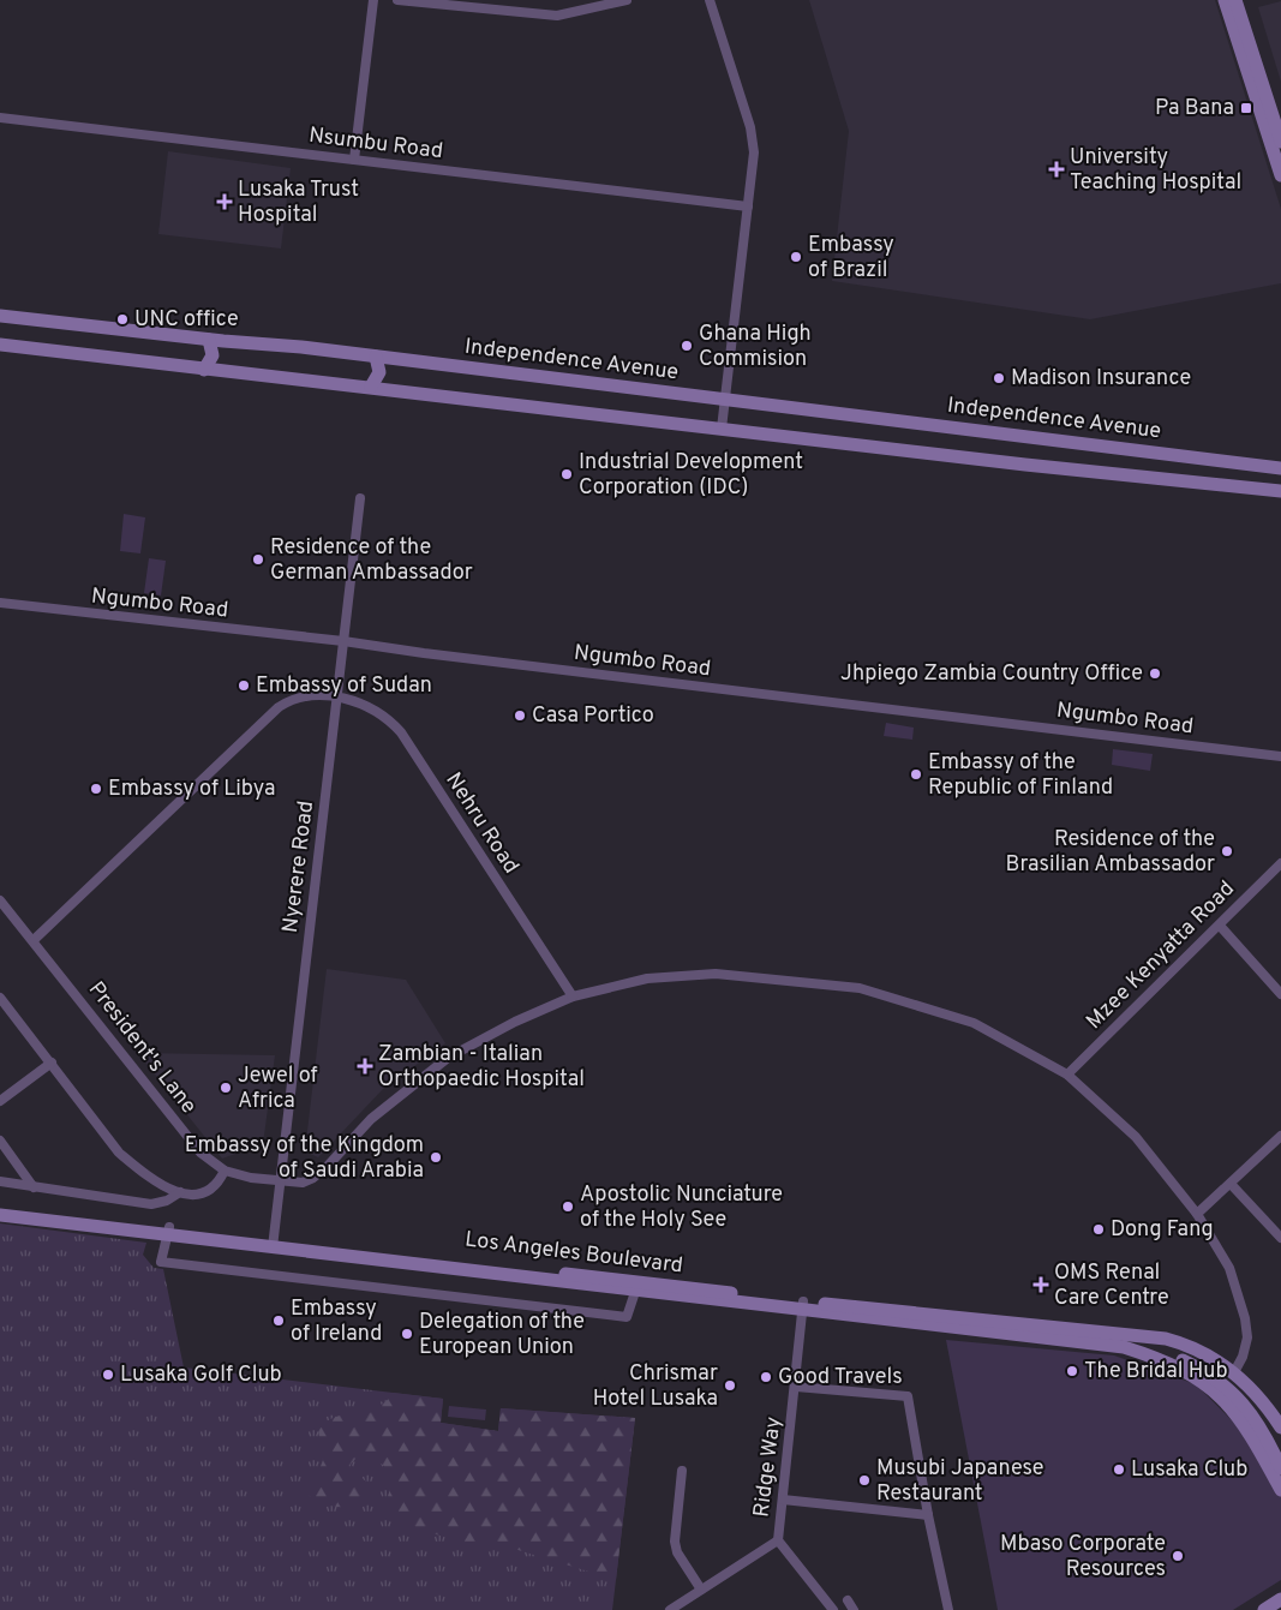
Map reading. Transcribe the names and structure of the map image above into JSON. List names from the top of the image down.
{
  "streets": {
    "main road": ["Independence Avenue", "Los Angeles Boulevard"],
    "street": [
      "Nsumbu Road",
      "Ngumbo Road",
      "Nehru Road",
      "Nyerere Road",
      "Mzee Kenyatta Road",
      "President's Lane",
      "Ridge Way"
    ]
  },
  "crossings": [
    ["Ngumbo Road", "Nyerere Road"],
    ["Nehru Road", "Nyerere Road"],
    ["Nehru Road", "President's Lane"],
    ["Nyerere Road", "President's Lane"],
    ["Nyerere Road", "Los Angeles Boulevard"],
    ["Mzee Kenyatta Road", "President's Lane"],
    ["President's Lane", "Los Angeles Boulevard"],
    ["Los Angeles Boulevard", "Ridge Way"]
  ],
  "places": {
    "transit": ["Pa Bana"],
    "health": [
      "University Teaching Hospital",
      "Lusaka Trust Hospital",
      "Zambian - Italian Orthopaedic Hospital",
      "OMS Renal Care Centre"
    ],
    "other": [
      "Embassy of Brazil",
      "UNC office",
      "Ghana High Commision",
      "Madison Insurance",
      "Industrial Development Corporation (IDC)",
      "Residence of the German Ambassador",
      "Jhpiego Zambia Country Office",
      "Embassy of Sudan",
      "Casa Portico",
      "Embassy of the Republic of Finland",
      "Embassy of Libya",
      "Residence of the Brasilian Ambassador",
      "Jewel of Africa",
      "Embassy of the Kingdom of Saudi Arabia",
      "Apostolic Nunciature of the Holy See",
      "Dong Fang",
      "Embassy of Ireland",
      "Delegation of the European Union",
      "The Bridal Hub",
      "Lusaka Golf Club",
      "Good Travels",
      "Chrismar Hotel Lusaka",
      "Lusaka Club",
      "Musubi Japanese Restaurant",
      "Mbaso Corporate Resources"
    ]
  }
}
